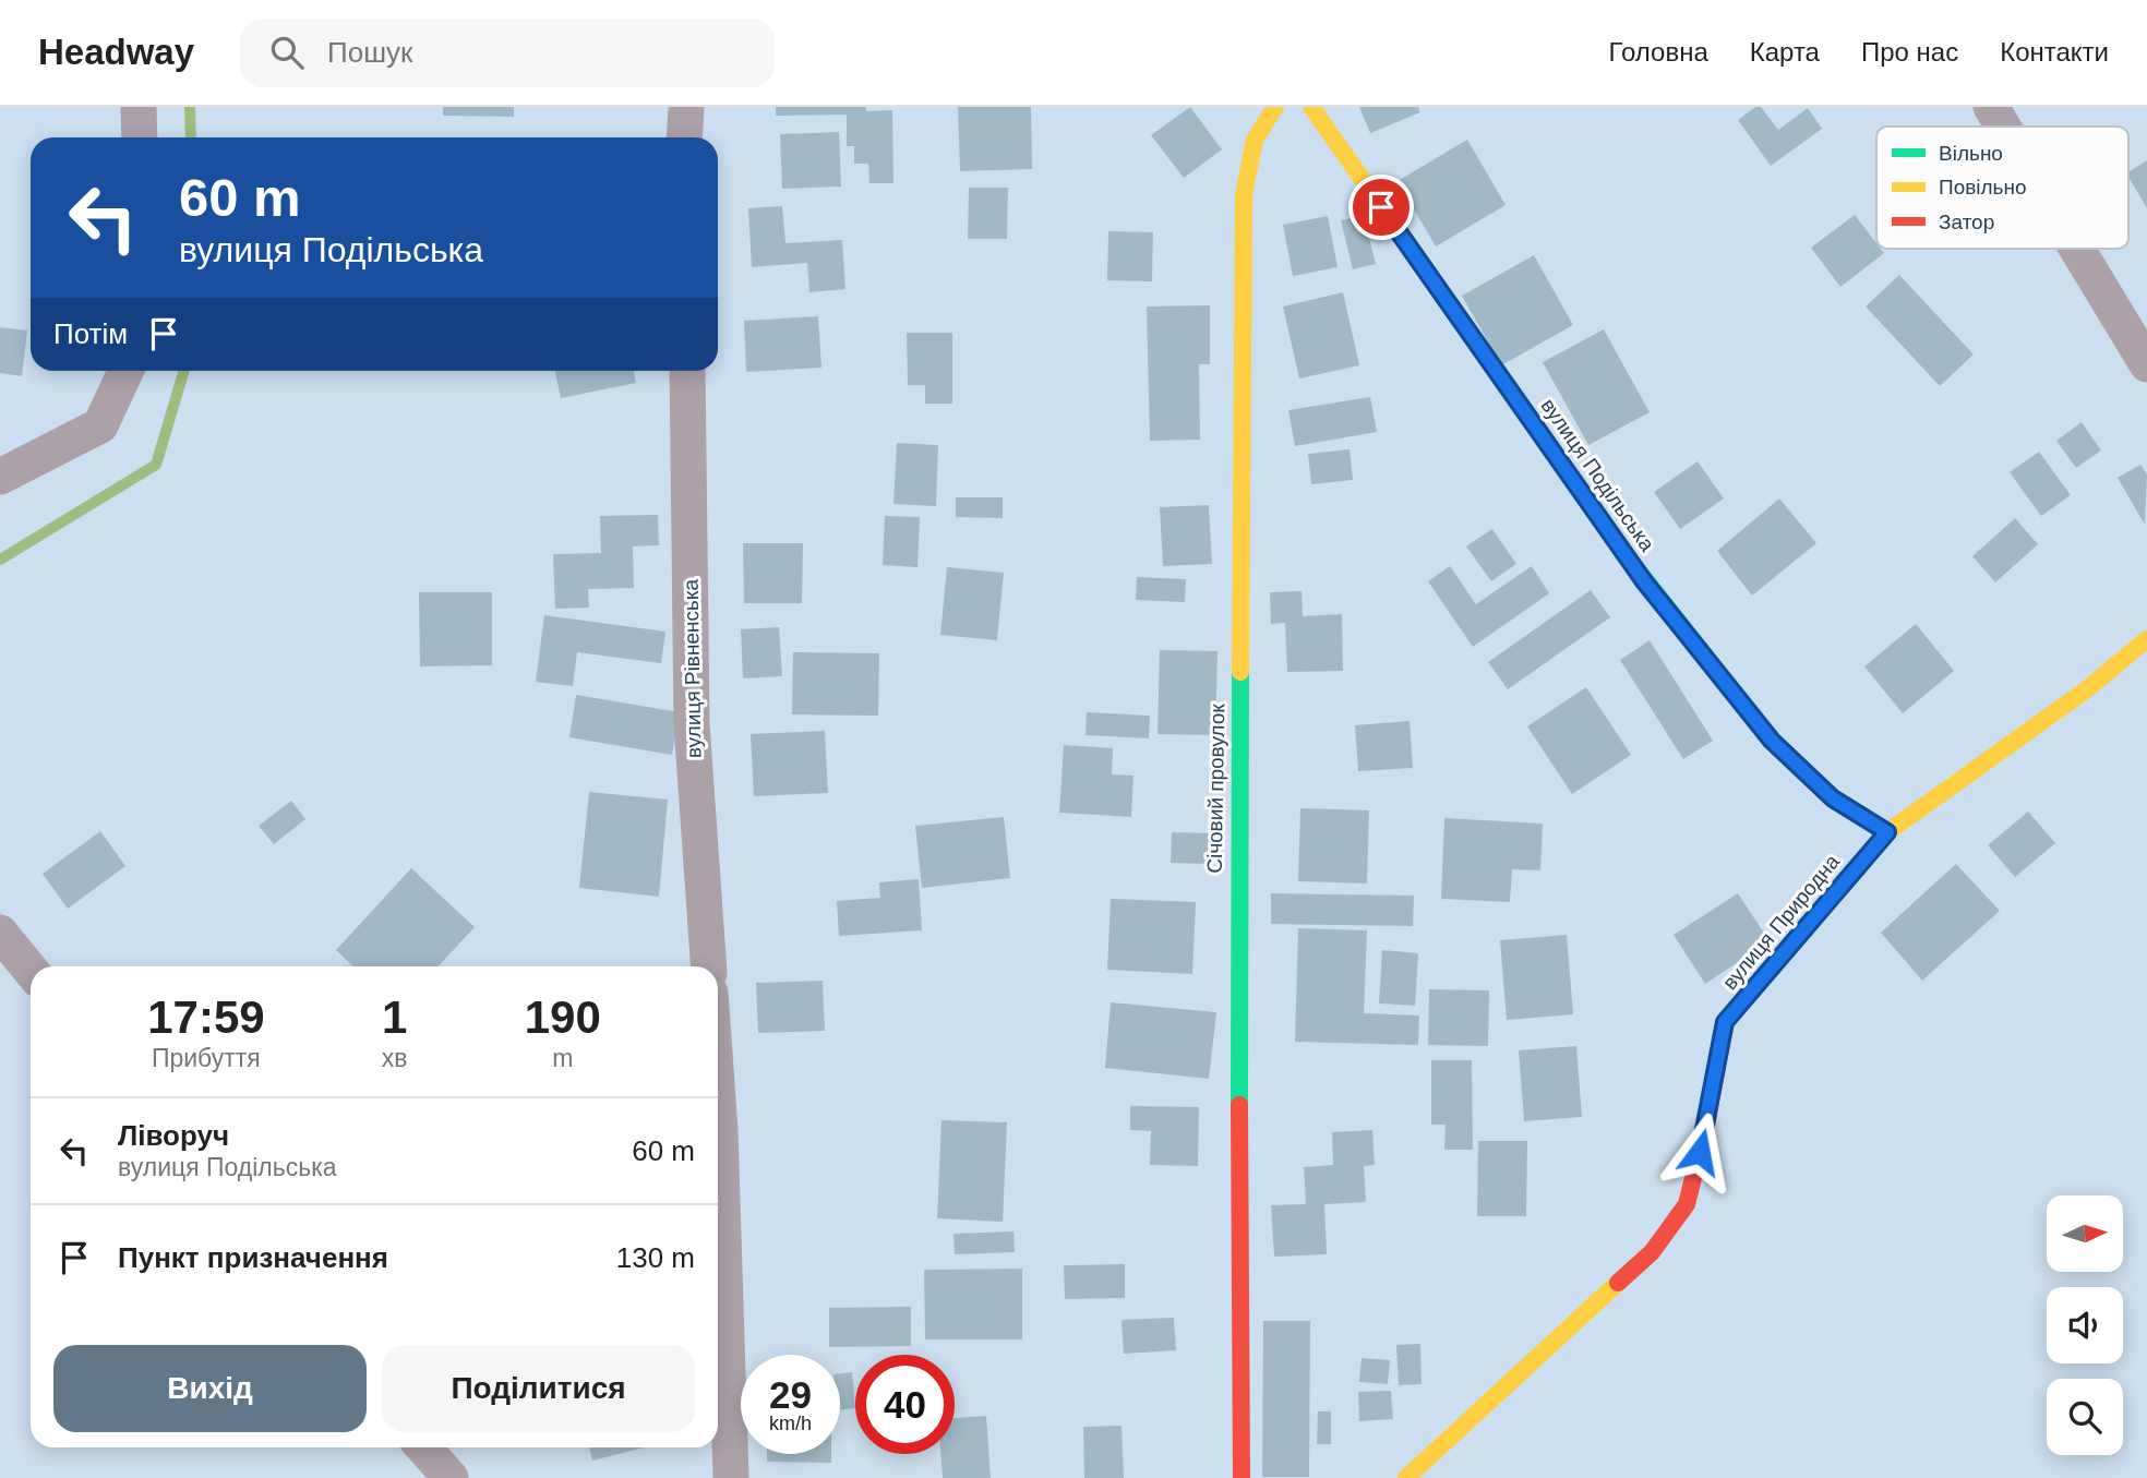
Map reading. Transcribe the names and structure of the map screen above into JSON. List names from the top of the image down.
{
  "streets": {
    "street": [
      "вулиця Подільська",
      "вулиця Рівненська",
      "Січовий провулок",
      "вулиця Природна"
    ]
  },
  "crossings": [
    ["вулиця Подільська", "вулиця Природна"]
  ],
  "legend": ["Вільно", "Повільно", "Затор"],
  "north": "right",
  "page": {
    "header": "Headway",
    "search": "Пошук",
    "nav": [
      "Головна",
      "Карта",
      "Про нас",
      "Контакти"
    ],
    "turn": ["60 m", "вулиця Подільська"],
    "then": "Потім",
    "eta": [
      "17:59",
      "Прибуття",
      "1",
      "хв",
      "190",
      "m"
    ],
    "list": [
      {
        "name": "Ліворуч",
        "note": "вулиця Подільська",
        "value": "60 m"
      },
      {
        "name": "Пункт призначення",
        "value": "130 m"
      }
    ],
    "buttons": ["Вихід", "Поділитися"],
    "speed": "29 km/h",
    "limit": "40"
  }
}
